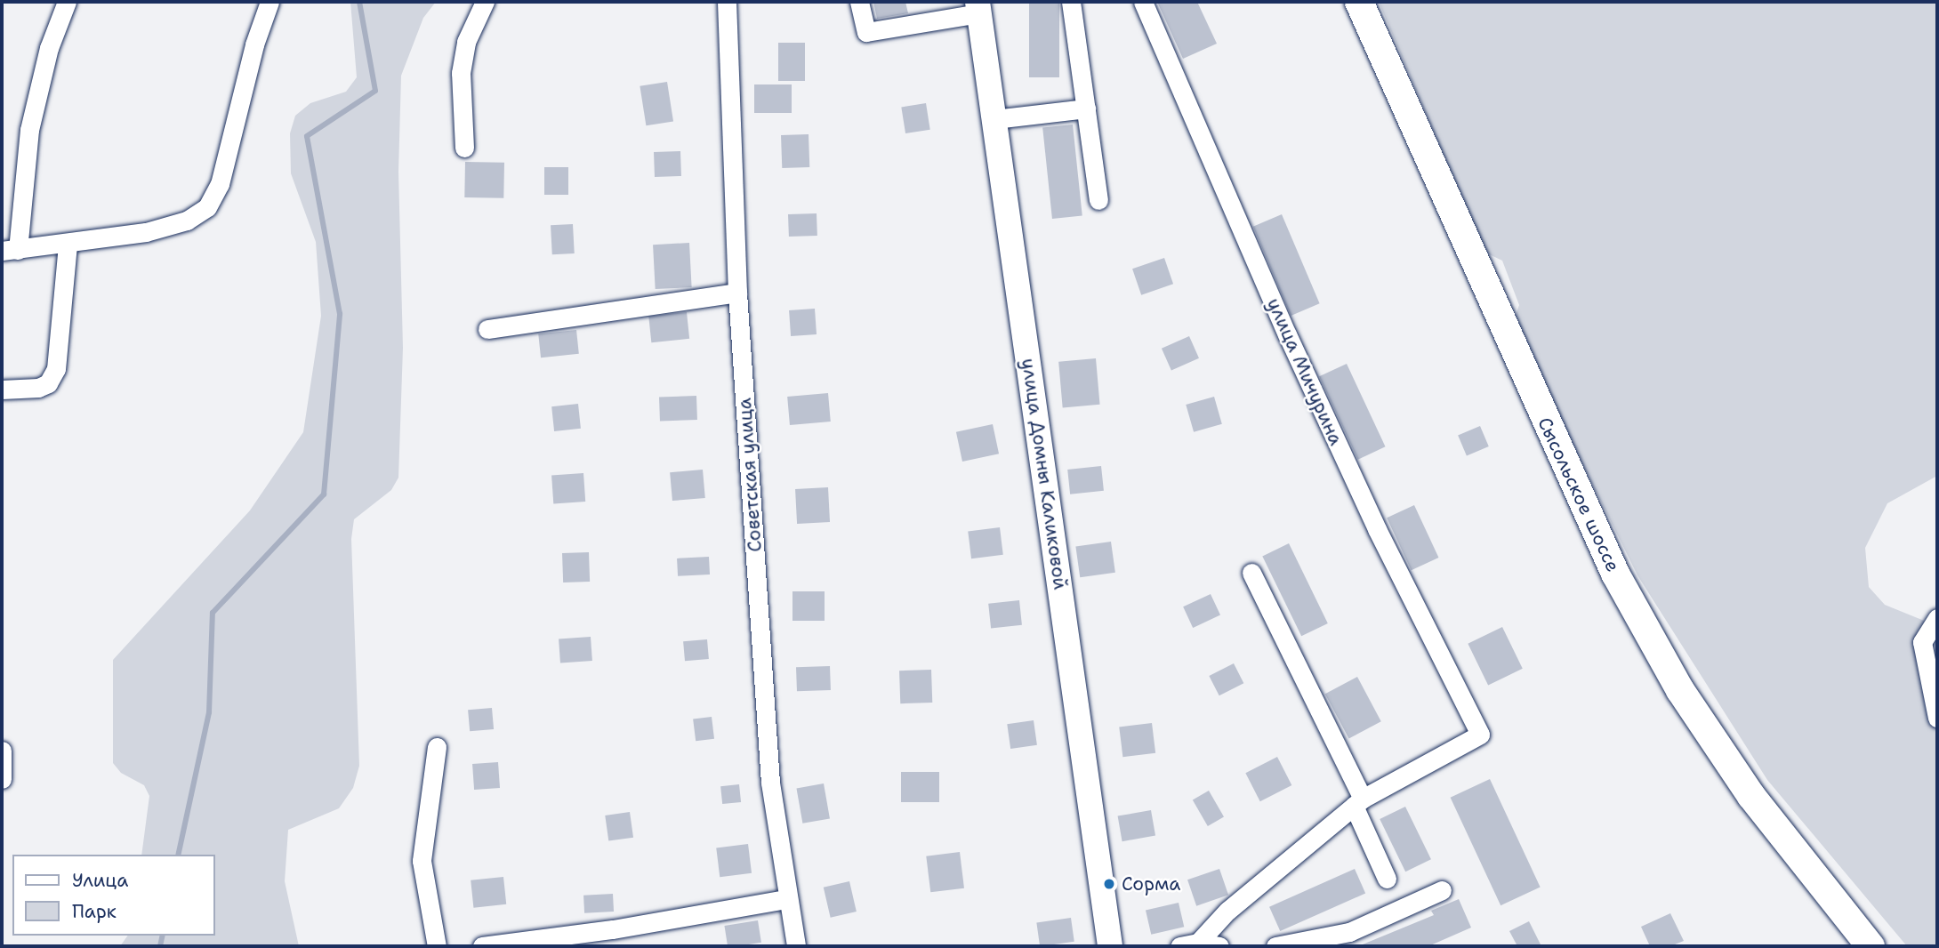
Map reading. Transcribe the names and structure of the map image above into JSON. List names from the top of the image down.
{
  "streets": {
    "highway": ["Сысольское шоссе"],
    "main road": ["улица Домны Каликовой"],
    "street": ["улица Мичурина", "Советская улица"]
  },
  "places": ["Сорма"],
  "legend": ["Улица", "Парк"]
}
